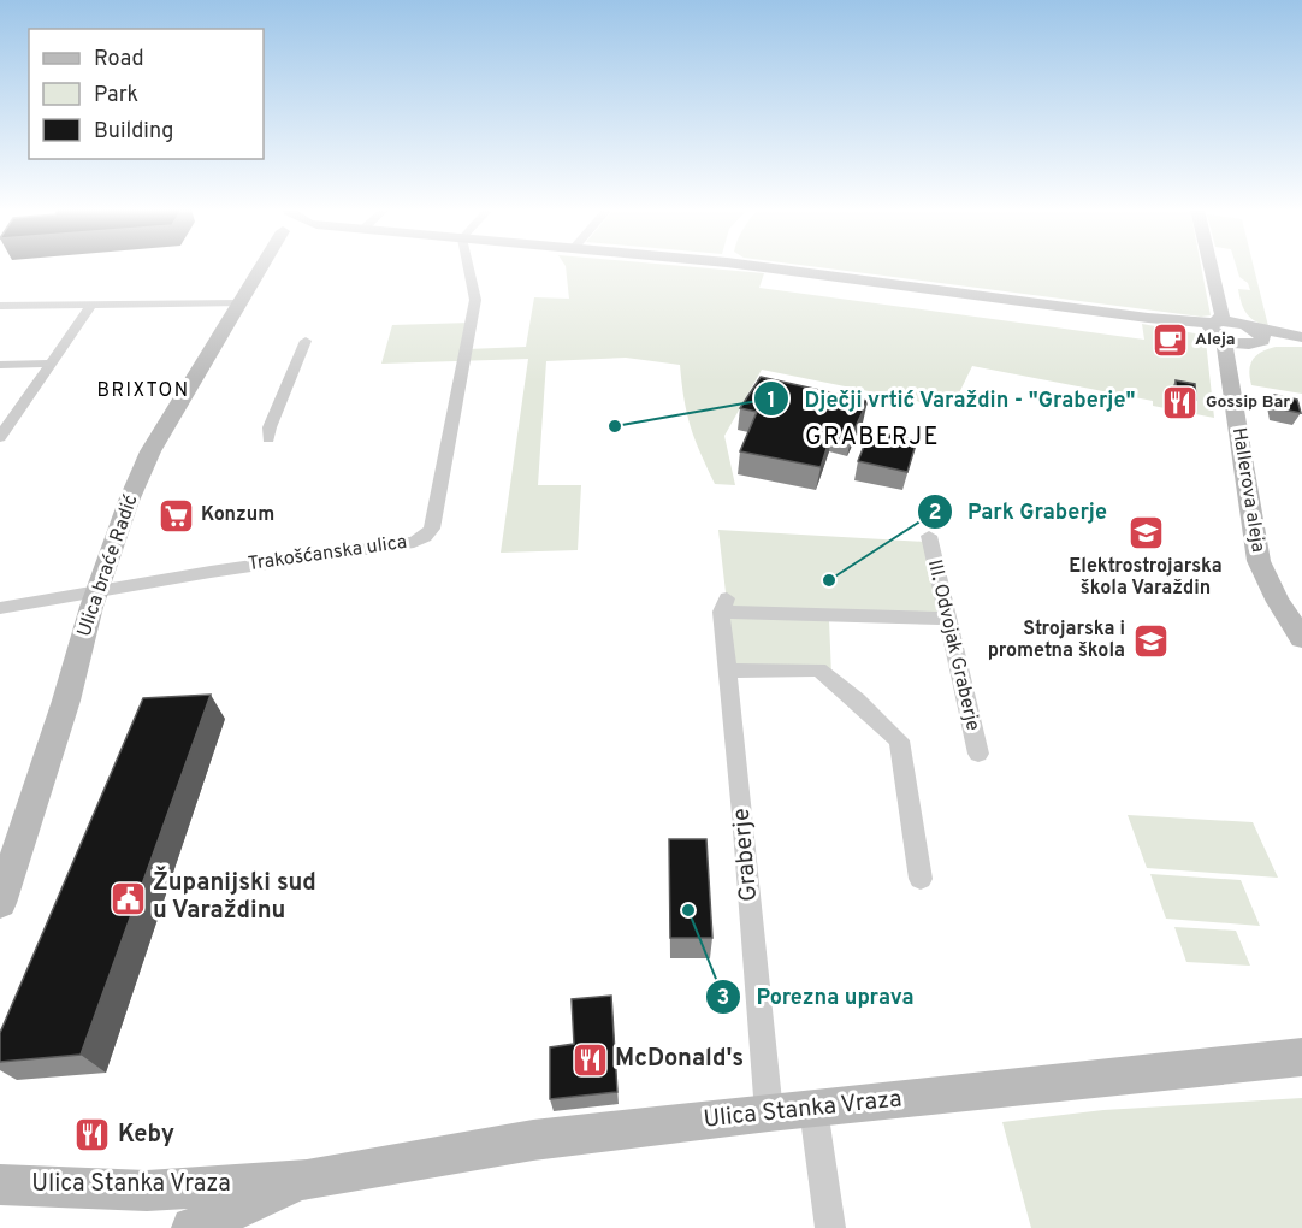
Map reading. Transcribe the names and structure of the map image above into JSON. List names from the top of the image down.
{
  "streets": {
    "main road": ["Hallerova aleja", "Ulica braće Radić", "Ulica Stanka Vraza"],
    "street": ["Trakošćanska ulica", "III. Odvojak Graberje", "Graberje"]
  },
  "crossings": [
    ["Trakošćanska ulica", "Ulica braće Radić"],
    ["III. Odvojak Graberje", "Graberje"],
    ["Graberje", "Ulica Stanka Vraza"]
  ],
  "districts": ["BRIXTON", "GRABERJE"],
  "places": {
    "cafe": ["Aleja"],
    "restaurant": ["Gossip Bar", "McDonald's", "Keby"],
    "other": ["Dječji vrtić Varaždin - \"Graberje\"", "Park Graberje", "Porezna uprava"],
    "supermarket": ["Konzum"],
    "school or university": ["Elektrostrojarska škola Varaždin", "Strojarska i prometna škola"],
    "public building": ["Županijski sud u Varaždinu"]
  },
  "legend": ["Road", "Park", "Building"]
}
